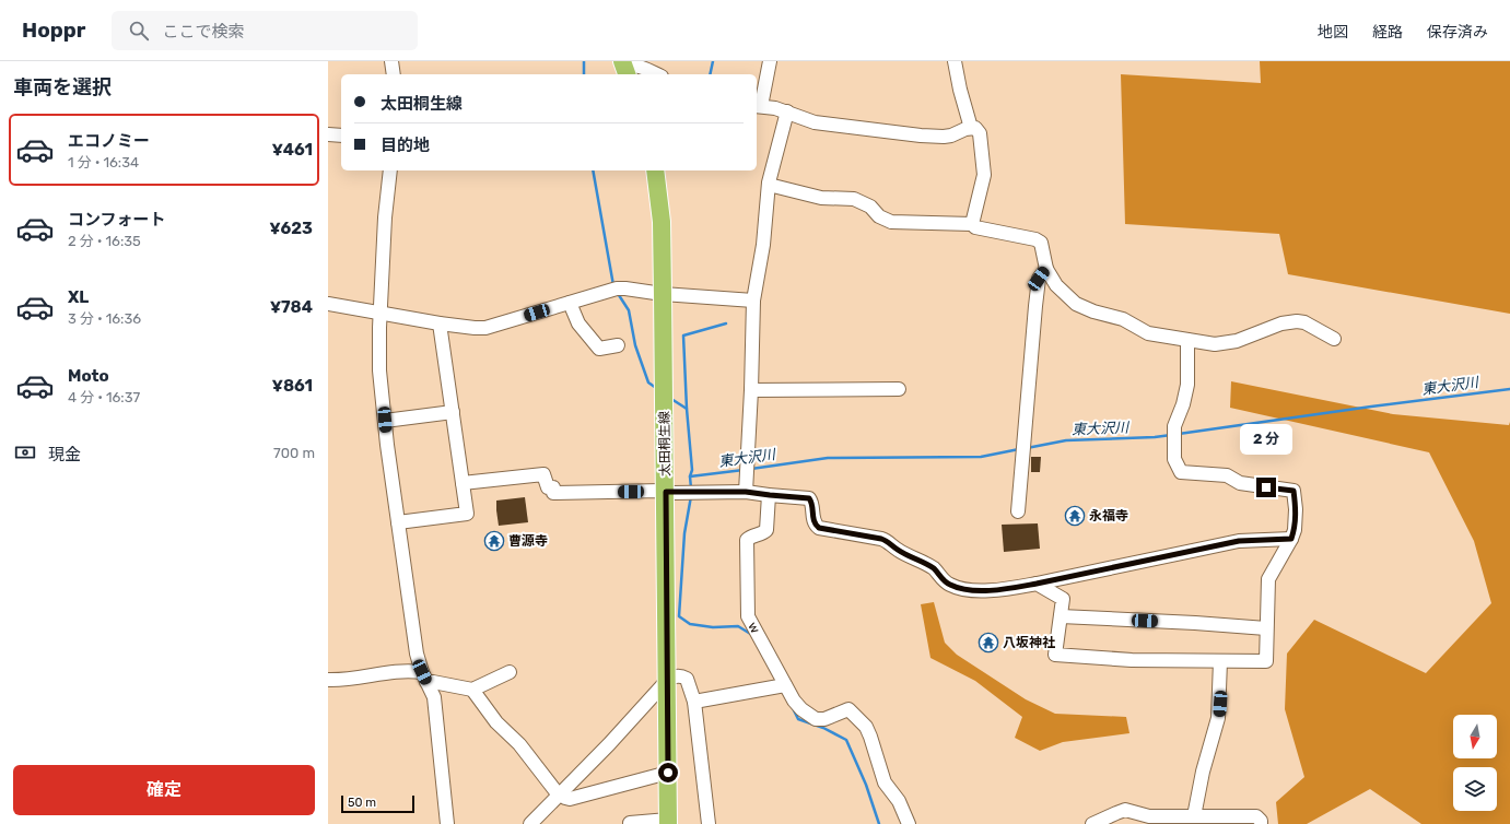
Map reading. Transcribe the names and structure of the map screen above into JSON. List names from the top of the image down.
{
  "streets": {
    "main road": ["太田桐生線"],
    "street": ["w"]
  },
  "water": ["東大沢川"],
  "places": {
    "temple": ["永福寺", "曹源寺", "八坂神社"]
  },
  "scale_bar": "50 m",
  "north": "bottom",
  "page": {
    "header": "Hoppr",
    "search": "ここで検索",
    "nav": ["地図", "経路", "保存済み"],
    "heading": "車両を選択",
    "banner": ["太田桐生線", "目的地"],
    "list": [
      {
        "name": "エコノミー",
        "note": "1 分 · 16:34",
        "value": "¥461"
      },
      {
        "name": "コンフォート",
        "note": "2 分 · 16:35",
        "value": "¥623"
      },
      {
        "name": "XL",
        "note": "3 分 · 16:36",
        "value": "¥784"
      },
      {
        "name": "Moto",
        "note": "4 分 · 16:37",
        "value": "¥861"
      }
    ],
    "bubble": "2 分",
    "pay": ["現金", "700 m"],
    "buttons": "確定",
    "scale": "50 m"
  }
}
